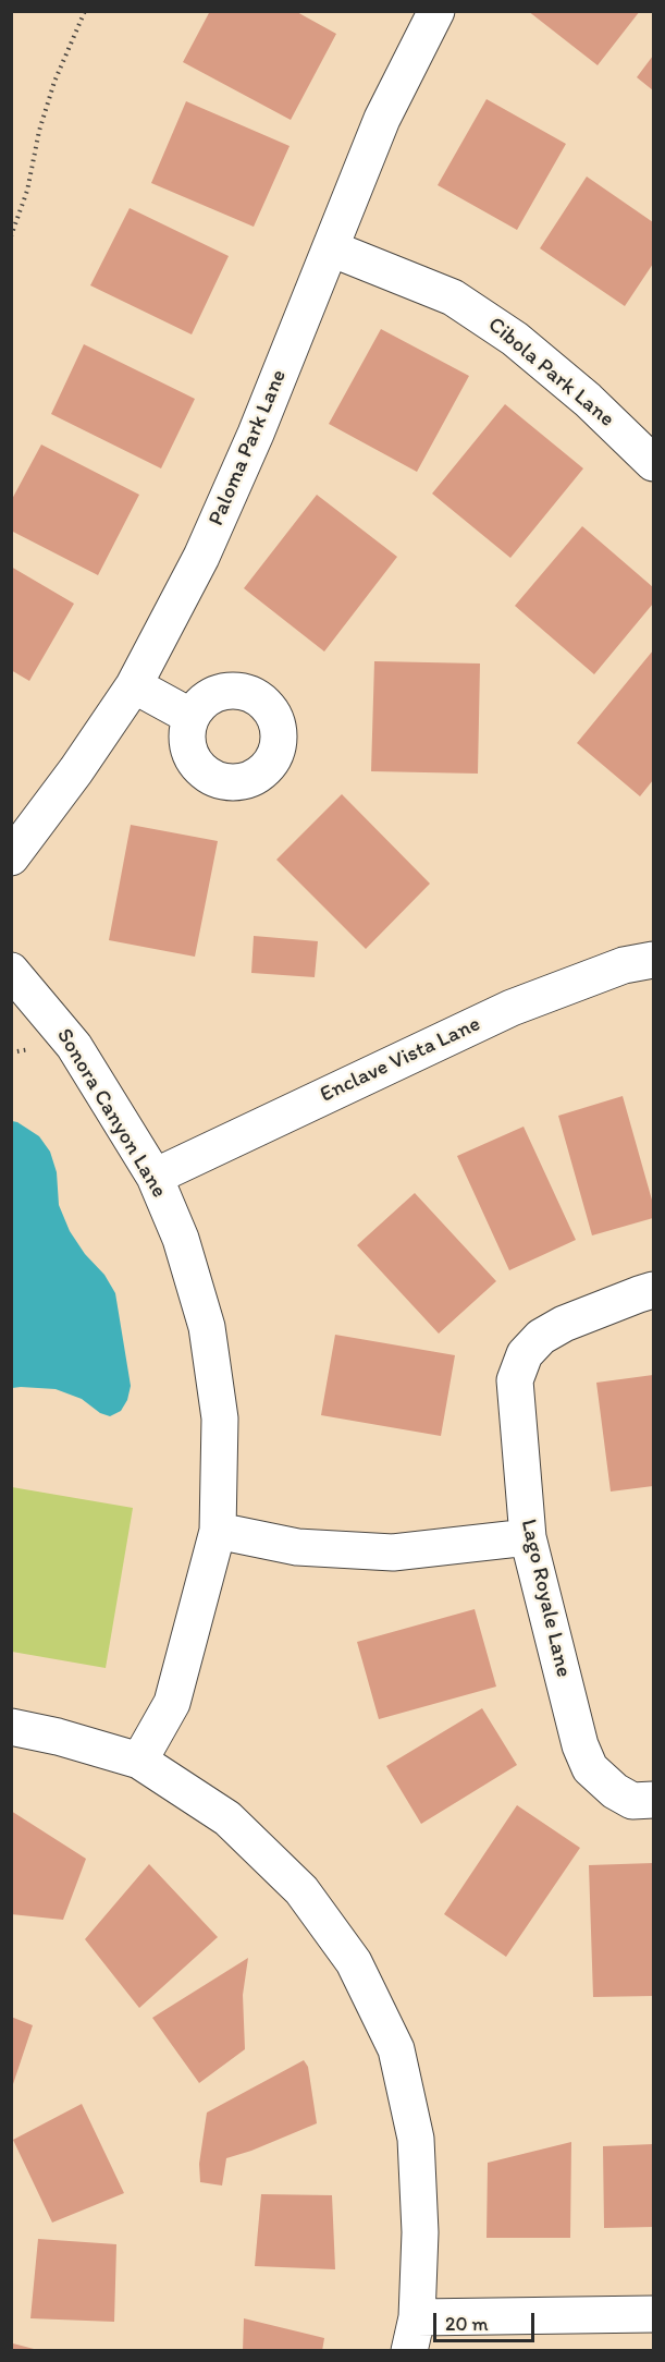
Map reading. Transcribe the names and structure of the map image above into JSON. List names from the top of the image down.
{
  "streets": {
    "street": [
      "Cibola Park Lane",
      "Paloma Park Lane",
      "Enclave Vista Lane",
      "Sonora Canyon Lane",
      "Lago Royale Lane"
    ]
  },
  "crossings": [
    ["Cibola Park Lane", "Paloma Park Lane"],
    ["Enclave Vista Lane", "Sonora Canyon Lane"]
  ],
  "scale_bar": "20 m"
}
